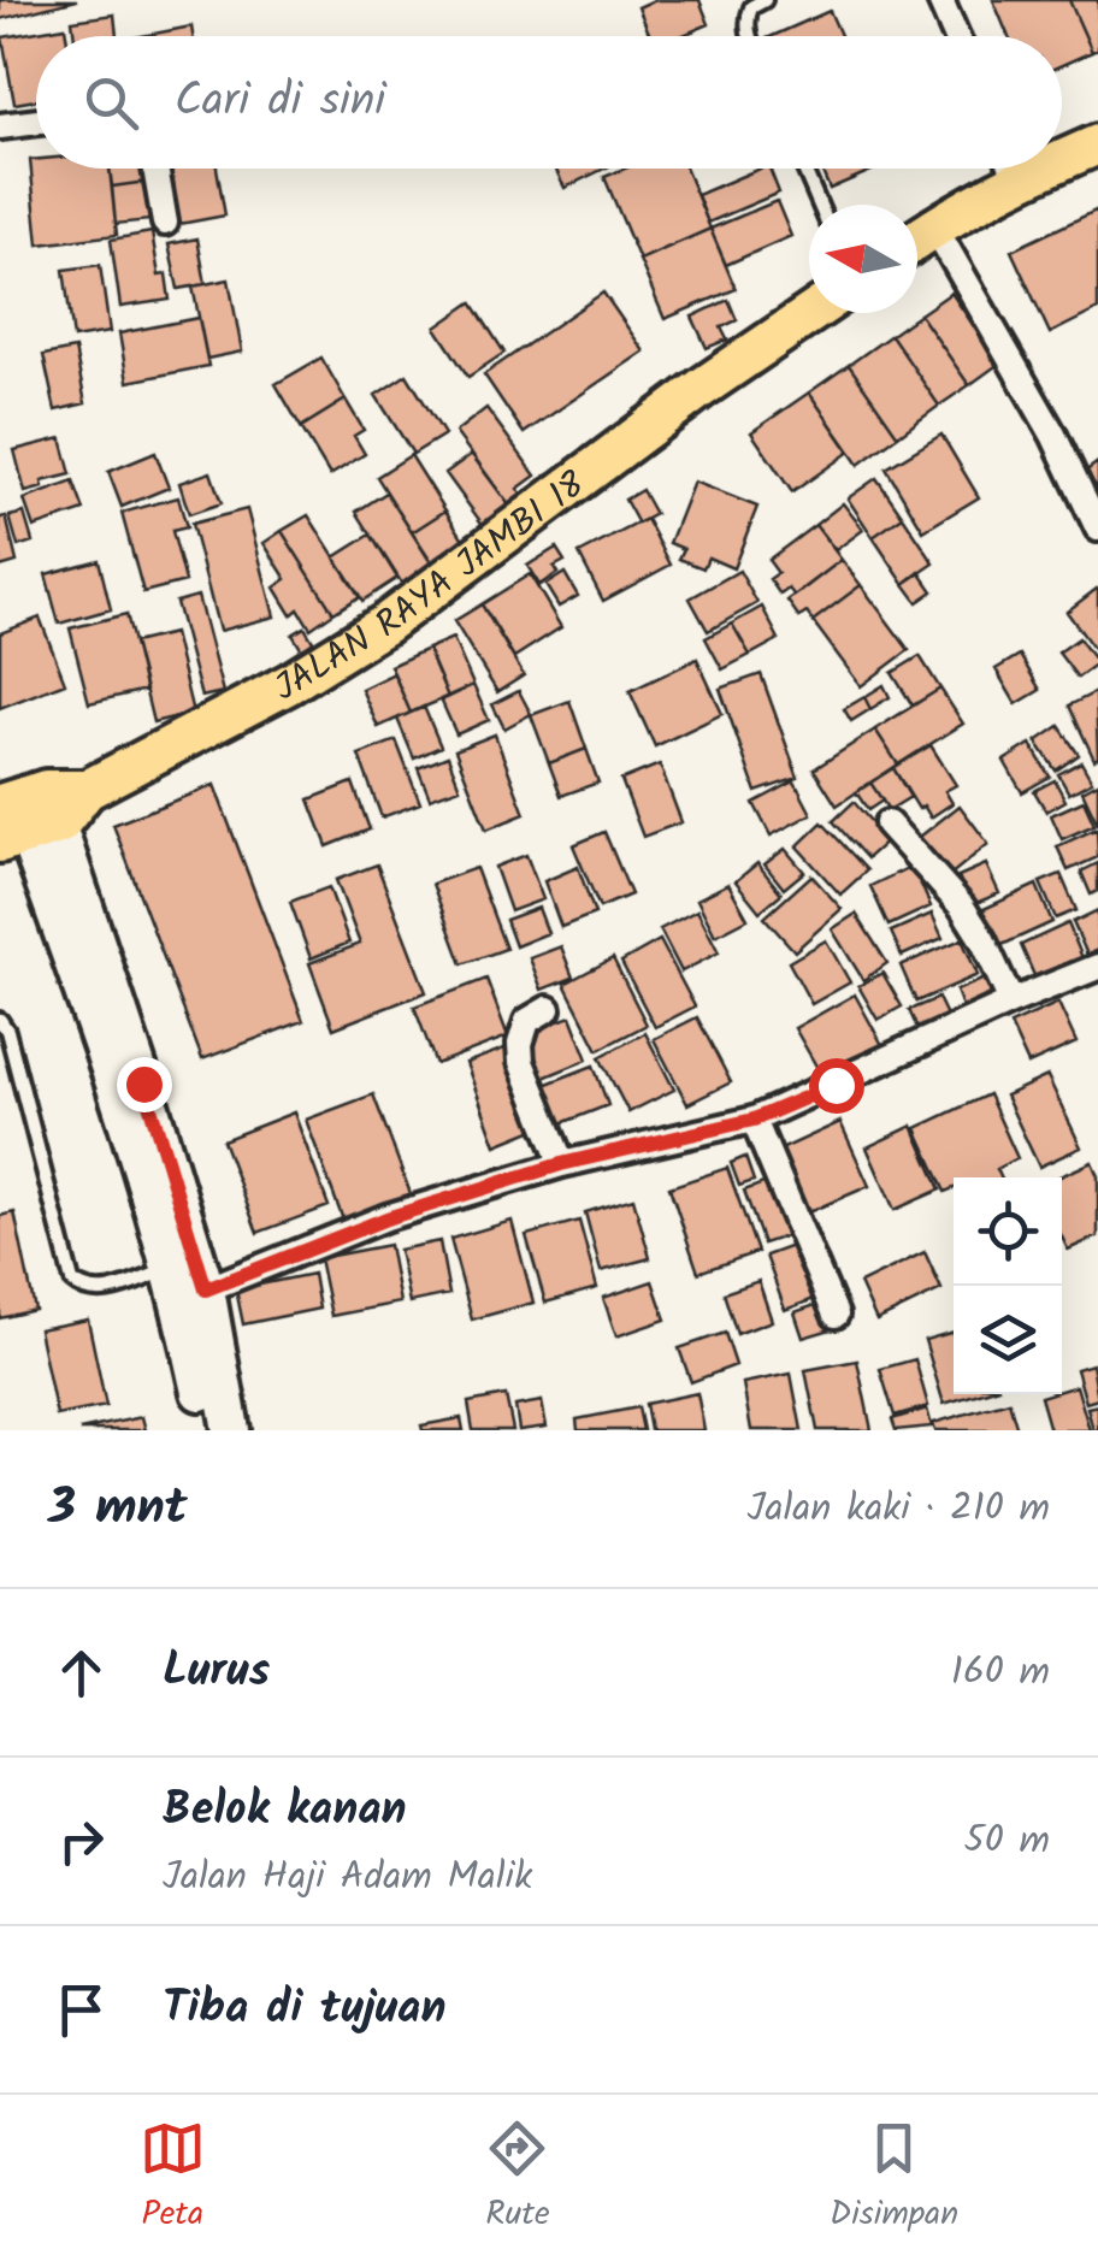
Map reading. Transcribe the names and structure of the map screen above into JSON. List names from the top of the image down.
{
  "streets": {
    "main road": ["JALAN RAYA JAMBI 18"]
  },
  "north": "left",
  "page": {
    "search": "Cari di sini",
    "heading": ["3 mnt", "Jalan kaki · 210 m"],
    "list": [
      ["Lurus", "160 m"],
      ["Belok kanan", "Jalan Haji Adam Malik", "50 m"],
      "Tiba di tujuan"
    ],
    "nav": ["Peta", "Rute", "Disimpan"]
  }
}
